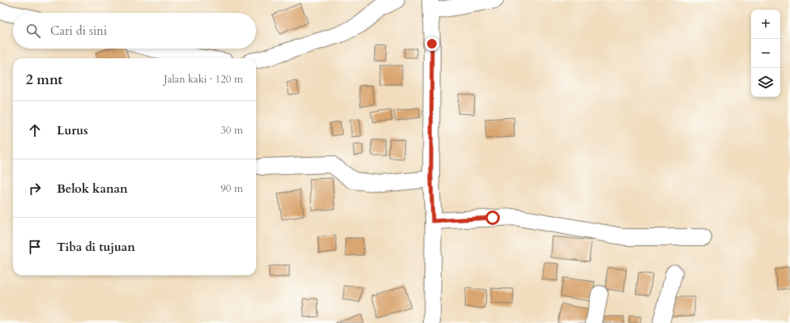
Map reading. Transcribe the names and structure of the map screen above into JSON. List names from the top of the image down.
{
  "page": {
    "map_buttons": ["+", "−"],
    "search": "Cari di sini",
    "heading": ["2 mnt", "Jalan kaki · 120 m"],
    "list": [
      ["Lurus", "30 m"],
      ["Belok kanan", "90 m"],
      "Tiba di tujuan"
    ]
  }
}
